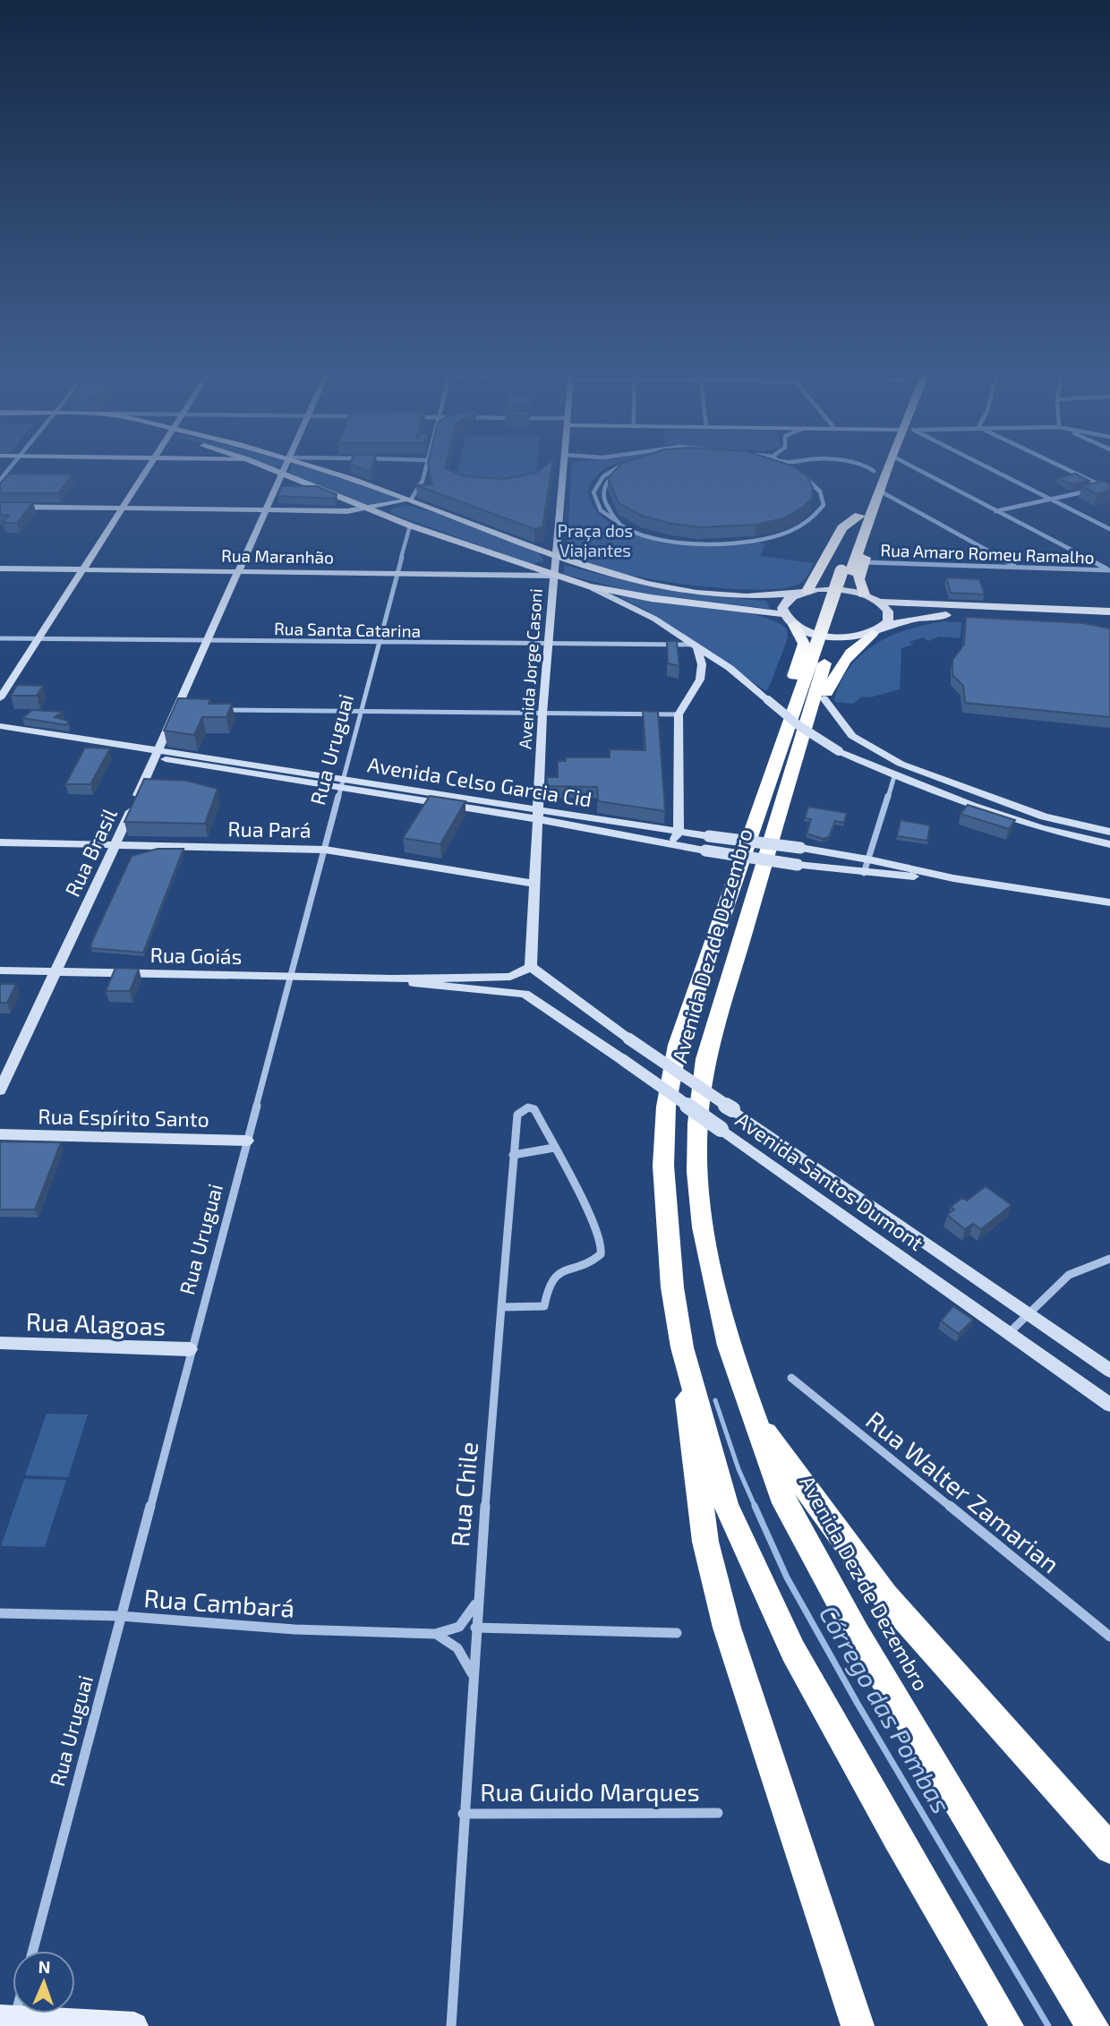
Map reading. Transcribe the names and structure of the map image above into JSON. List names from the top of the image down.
{
  "streets": {
    "highway": ["Avenida Dez de Dezembro"],
    "street": [
      "Rua Amaro Romeu Ramalho",
      "Rua Maranhão",
      "Rua Santa Catarina",
      "Avenida Jorge Casoni",
      "Rua Uruguai",
      "Avenida Celso Garcia Cid",
      "Rua Pará",
      "Rua Brasil",
      "Rua Goiás",
      "Rua Espírito Santo",
      "Avenida Santos Dumont",
      "Rua Alagoas",
      "Rua Walter Zamarian",
      "Rua Chile",
      "Rua Cambará",
      "Rua Guido Marques"
    ]
  },
  "crossings": [
    ["Rua Maranhão", "Avenida Jorge Casoni"],
    ["Rua Maranhão", "Rua Uruguai"],
    ["Rua Maranhão", "Rua Brasil"],
    ["Rua Santa Catarina", "Avenida Jorge Casoni"],
    ["Rua Santa Catarina", "Rua Uruguai"],
    ["Rua Santa Catarina", "Rua Brasil"],
    ["Avenida Jorge Casoni", "Avenida Celso Garcia Cid"],
    ["Avenida Jorge Casoni", "Rua Pará"],
    ["Avenida Jorge Casoni", "Rua Goiás"],
    ["Avenida Jorge Casoni", "Avenida Santos Dumont"],
    ["Rua Uruguai", "Avenida Celso Garcia Cid"],
    ["Rua Uruguai", "Rua Pará"],
    ["Rua Uruguai", "Rua Goiás"],
    ["Rua Uruguai", "Rua Espírito Santo"],
    ["Rua Uruguai", "Rua Alagoas"],
    ["Rua Uruguai", "Rua Cambará"],
    ["Avenida Celso Garcia Cid", "Rua Brasil"],
    ["Rua Pará", "Rua Brasil"],
    ["Rua Brasil", "Rua Goiás"],
    ["Rua Goiás", "Avenida Santos Dumont"],
    ["Rua Chile", "Rua Cambará"],
    ["Rua Chile", "Rua Guido Marques"]
  ],
  "water": ["Córrego das Pombas"],
  "parks": ["Praça dos Viajantes"],
  "north": "top"
}
